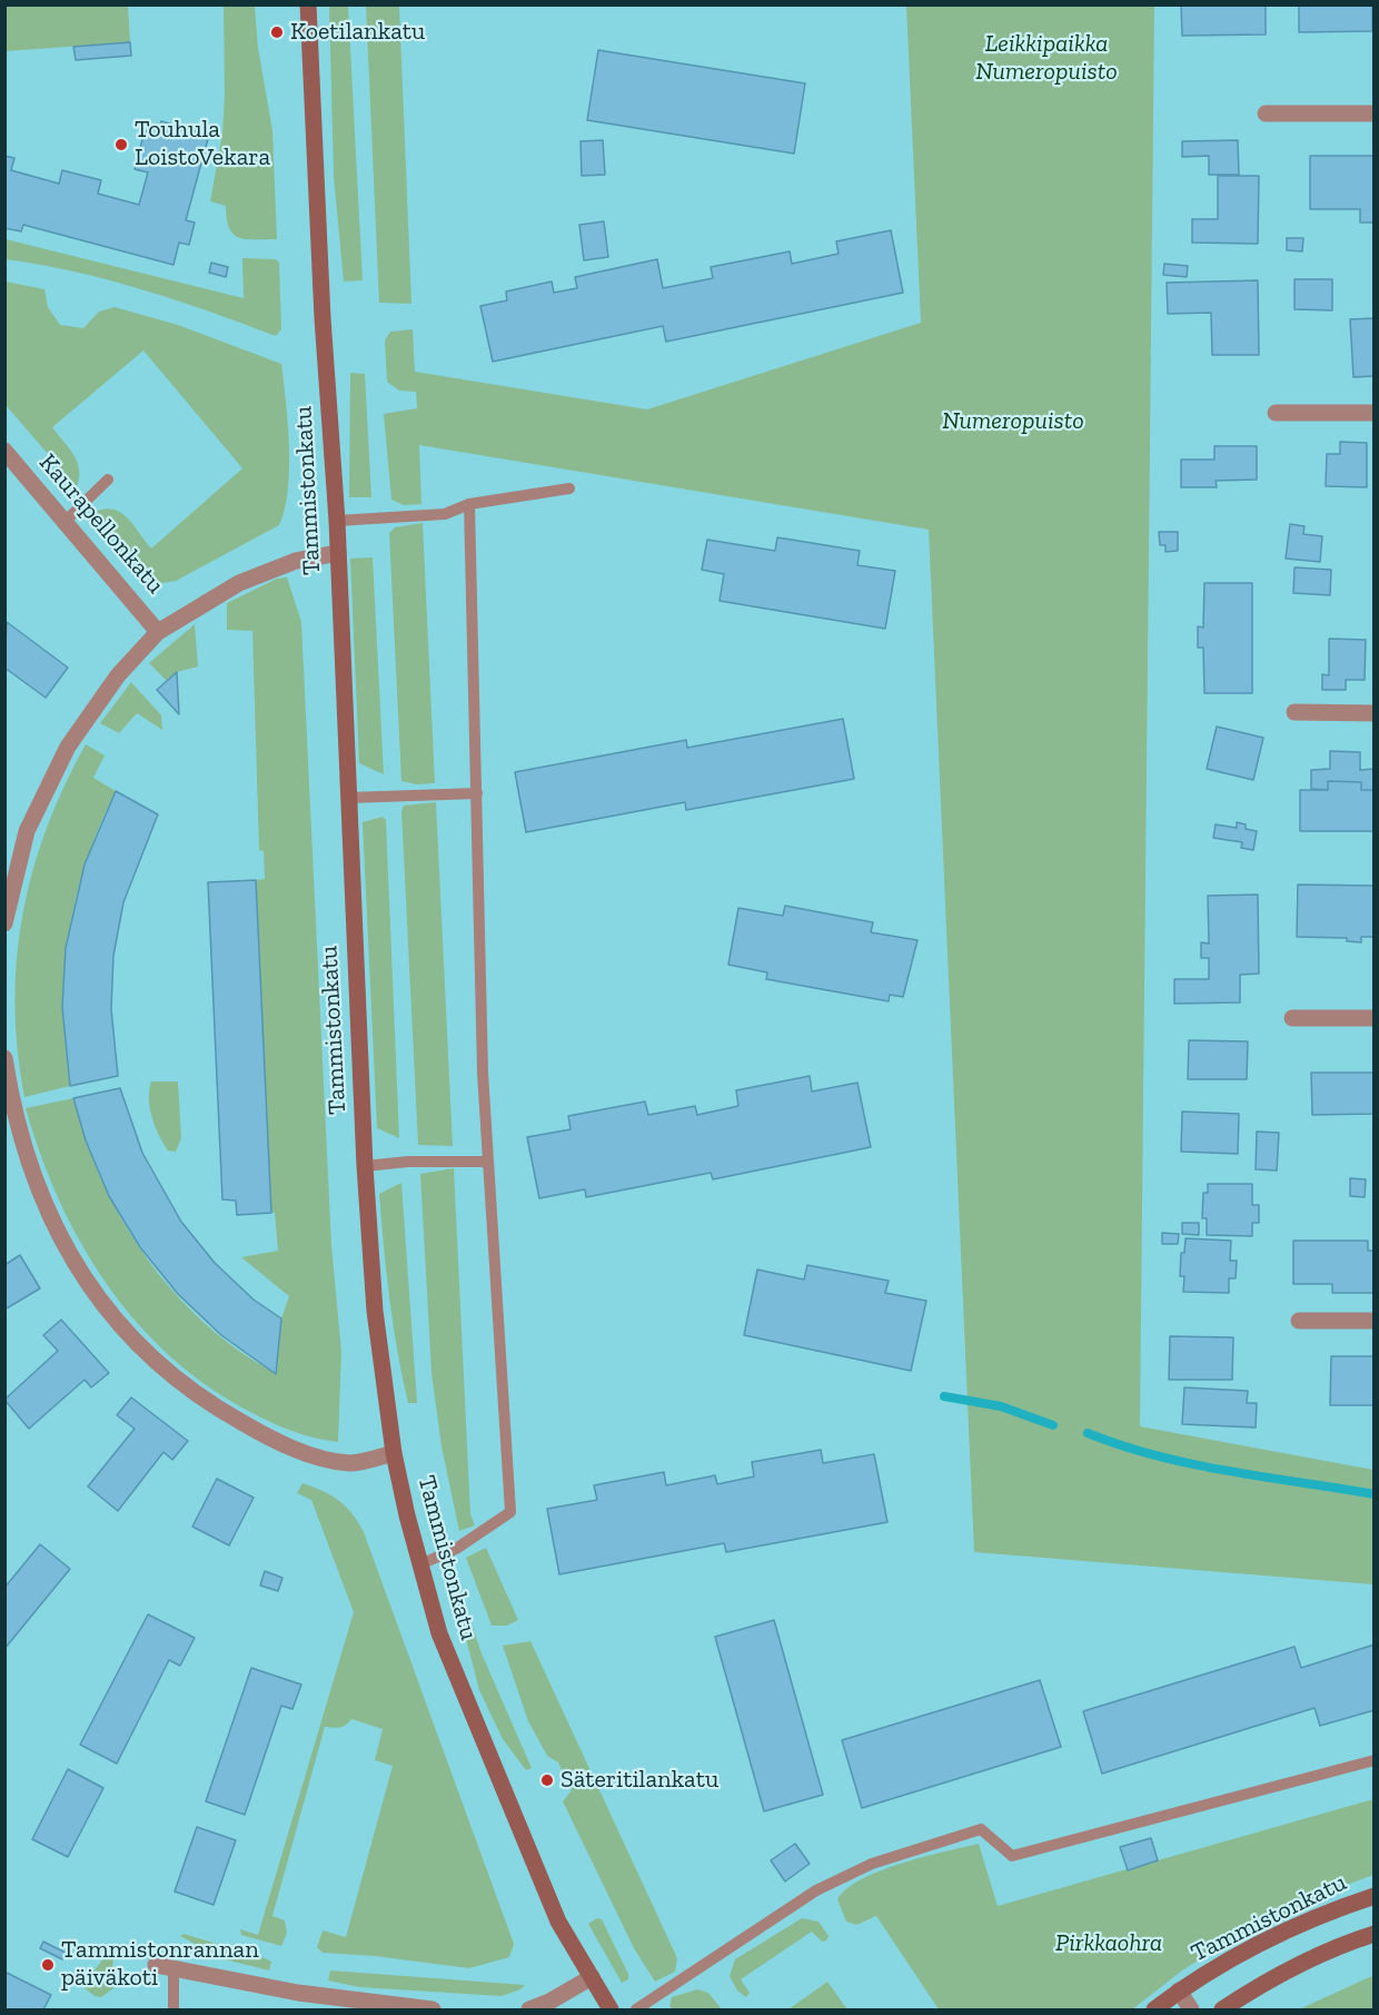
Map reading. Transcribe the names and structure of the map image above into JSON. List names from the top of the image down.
{
  "streets": {
    "street": ["Tammistonkatu", "Kaurapellonkatu"]
  },
  "parks": ["Leikkipaikka Numeropuisto", "Numeropuisto", "Pirkkaohra"],
  "places": [
    "Koetilankatu",
    "Touhula LoistoVekara",
    "Säteritilankatu",
    "Tammistonrannan päiväkoti"
  ]
}
